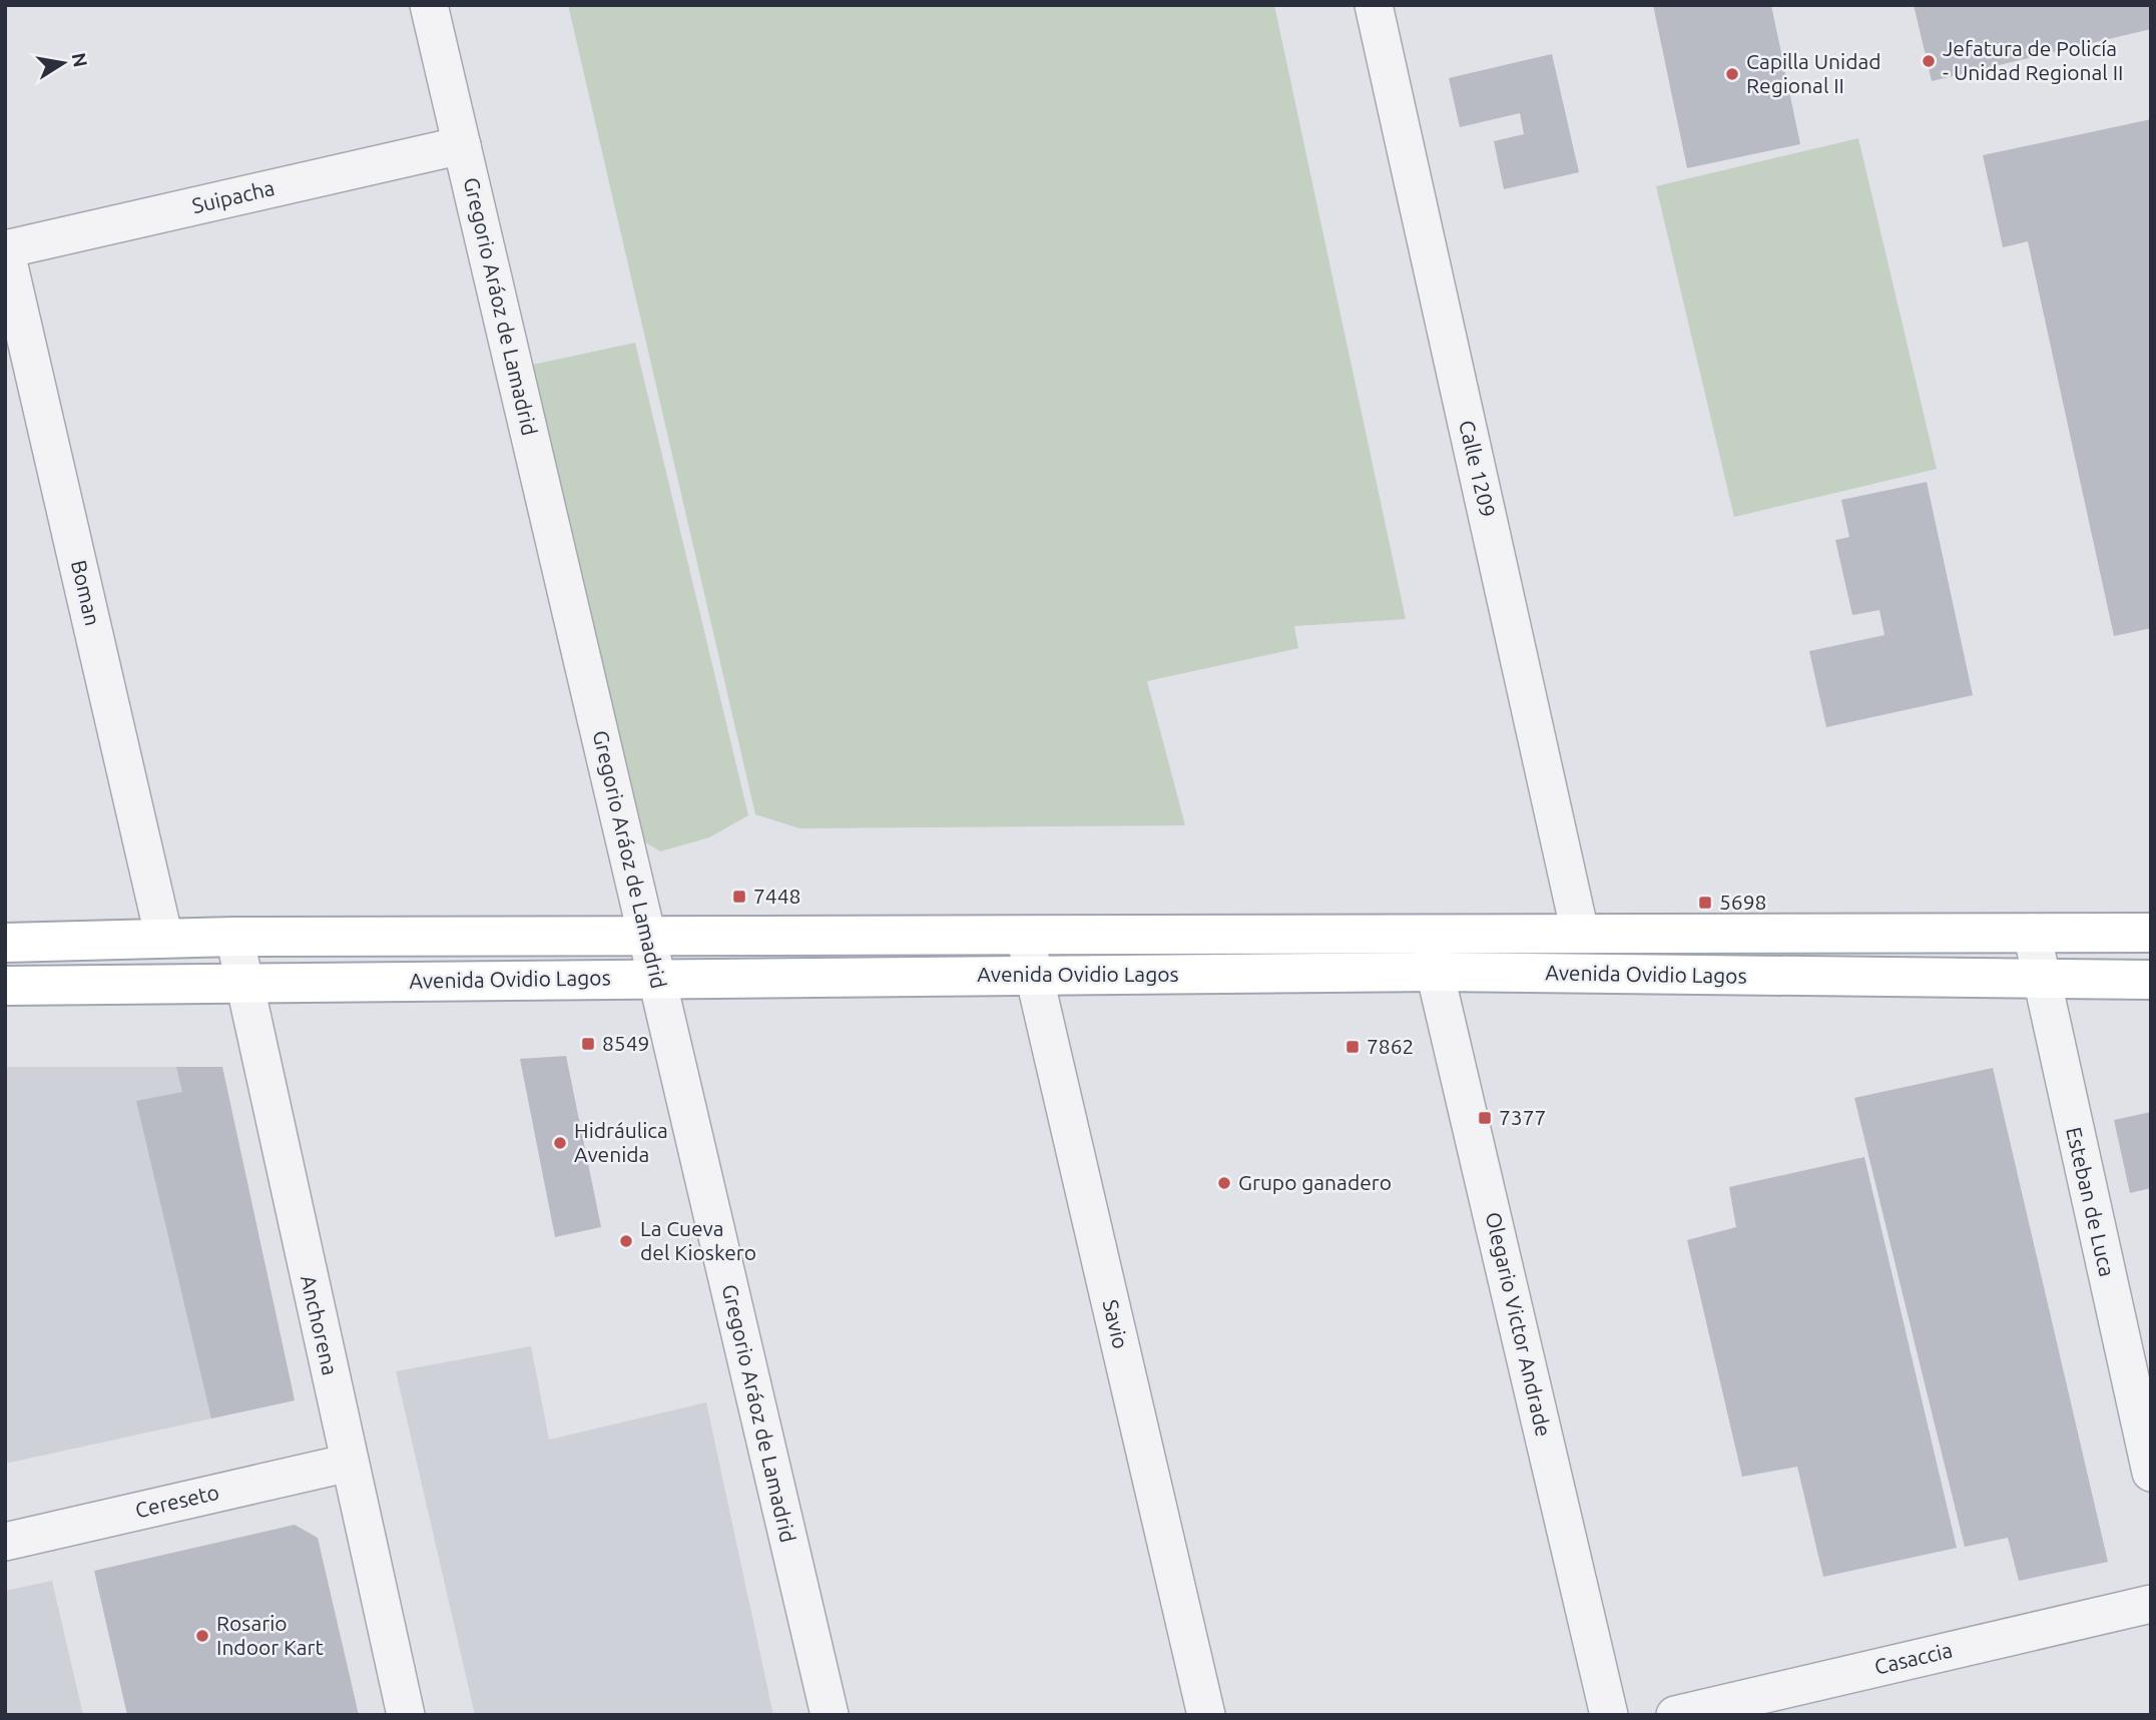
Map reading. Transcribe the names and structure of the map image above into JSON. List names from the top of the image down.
{
  "streets": {
    "main road": ["Avenida Ovidio Lagos"],
    "street": [
      "Suipacha",
      "Gregorio Aráoz de Lamadrid",
      "Calle 1209",
      "Boman",
      "Esteban de Luca",
      "Savio",
      "Olegario Victor Andrade",
      "Anchorena",
      "Cereseto",
      "Casaccia"
    ]
  },
  "crossings": [
    ["Suipacha", "Gregorio Aráoz de Lamadrid"],
    ["Suipacha", "Boman"],
    ["Gregorio Aráoz de Lamadrid", "Avenida Ovidio Lagos"],
    ["Calle 1209", "Avenida Ovidio Lagos"],
    ["Boman", "Avenida Ovidio Lagos"],
    ["Avenida Ovidio Lagos", "Esteban de Luca"],
    ["Avenida Ovidio Lagos", "Savio"],
    ["Avenida Ovidio Lagos", "Olegario Victor Andrade"],
    ["Avenida Ovidio Lagos", "Anchorena"],
    ["Anchorena", "Cereseto"]
  ],
  "places": {
    "other": [
      "Jefatura de Policía - Unidad Regional II",
      "Capilla Unidad Regional II",
      "Hidráulica Avenida",
      "Grupo ganadero",
      "La Cueva del Kioskero",
      "Rosario Indoor Kart"
    ],
    "transit": [
      "7448",
      "5698",
      "8549",
      "7862",
      "7377"
    ]
  },
  "north": "right"
}
